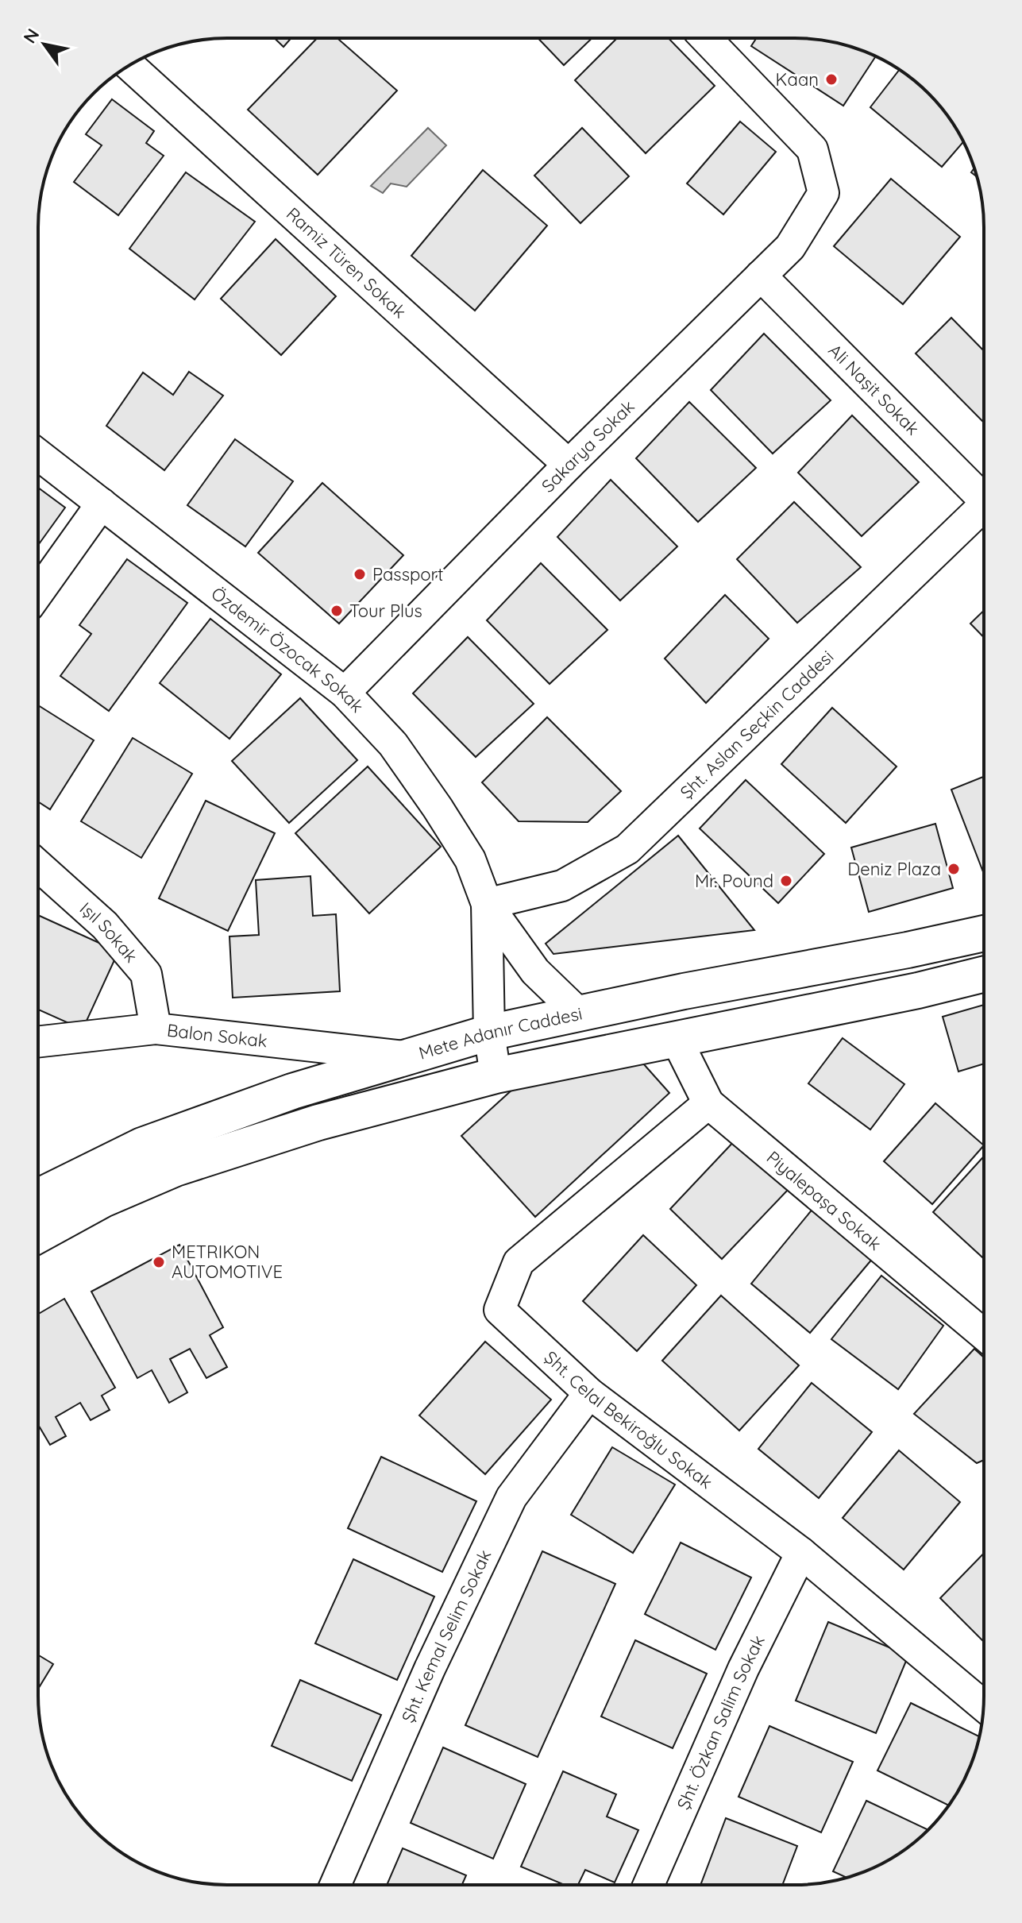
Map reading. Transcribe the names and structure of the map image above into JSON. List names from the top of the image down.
{
  "streets": {
    "main road": ["Mete Adanır Caddesi"],
    "street": [
      "Ramiz Türen Sokak",
      "Ali Naşit Sokak",
      "Sakarya Sokak",
      "Özdemir Özocak Sokak",
      "Şht. Aslan Seçkin Caddesi",
      "Işıl Sokak",
      "Balon Sokak",
      "Piyalepaşa Sokak",
      "Şht. Celal Bekiroğlu Sokak",
      "Şht. Kemal Selim Sokak",
      "Şht. Özkan Salim Sokak"
    ]
  },
  "crossings": [
    ["Ramiz Türen Sokak", "Sakarya Sokak"],
    ["Ali Naşit Sokak", "Sakarya Sokak"],
    ["Sakarya Sokak", "Özdemir Özocak Sokak"],
    ["Özdemir Özocak Sokak", "Şht. Aslan Seçkin Caddesi"],
    ["Özdemir Özocak Sokak", "Mete Adanır Caddesi"],
    ["Işıl Sokak", "Balon Sokak"],
    ["Mete Adanır Caddesi", "Balon Sokak"],
    ["Piyalepaşa Sokak", "Şht. Celal Bekiroğlu Sokak"],
    ["Şht. Celal Bekiroğlu Sokak", "Şht. Kemal Selim Sokak"],
    ["Şht. Celal Bekiroğlu Sokak", "Şht. Özkan Salim Sokak"]
  ],
  "places": [
    "Kaan",
    "Passport",
    "Tour Plus",
    "Deniz Plaza",
    "Mr. Pound",
    "METRIKON AUTOMOTIVE"
  ],
  "north": "top left"
}
